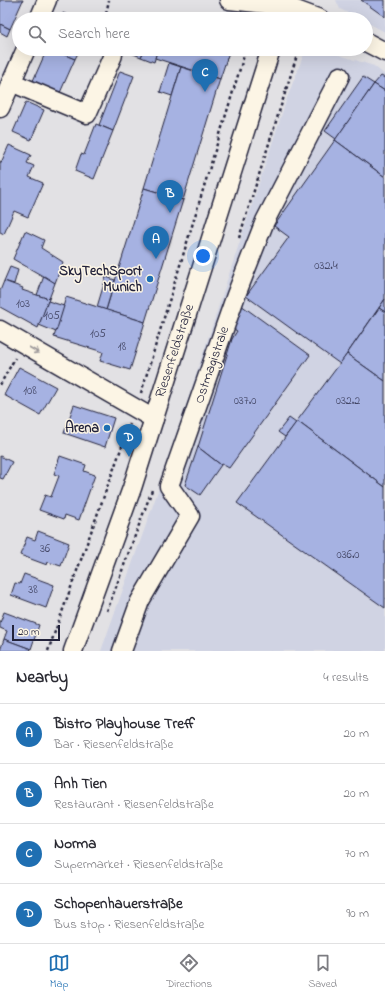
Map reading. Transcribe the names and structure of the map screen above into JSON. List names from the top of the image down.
{
  "streets": {
    "street": ["Riesenfeldstraße", "Ostmagistrale"]
  },
  "places": ["SkyTechSport Munich", "Arena"],
  "house_numbers": [
    "032.4",
    "103",
    "105",
    "105",
    "18",
    "108",
    "037.0",
    "032.2",
    "36",
    "036.0",
    "38"
  ],
  "scale_bar": "20 m",
  "page": {
    "search": "Search here",
    "pins": [
      "C",
      "B",
      "A",
      "D"
    ],
    "scale": "20 m",
    "heading": ["Nearby", "4 results"],
    "list": [
      {
        "mark": "A",
        "name": "Bistro Playhouse Treff",
        "note": "Bar · Riesenfeldstraße",
        "value": "20 m"
      },
      {
        "mark": "B",
        "name": "Anh Tien",
        "note": "Restaurant · Riesenfeldstraße",
        "value": "20 m"
      },
      {
        "mark": "C",
        "name": "Norma",
        "note": "Supermarket · Riesenfeldstraße",
        "value": "70 m"
      },
      {
        "mark": "D",
        "name": "Schopenhauerstraße",
        "note": "Bus stop · Riesenfeldstraße",
        "value": "90 m"
      }
    ],
    "nav": ["Map", "Directions", "Saved"]
  }
}
